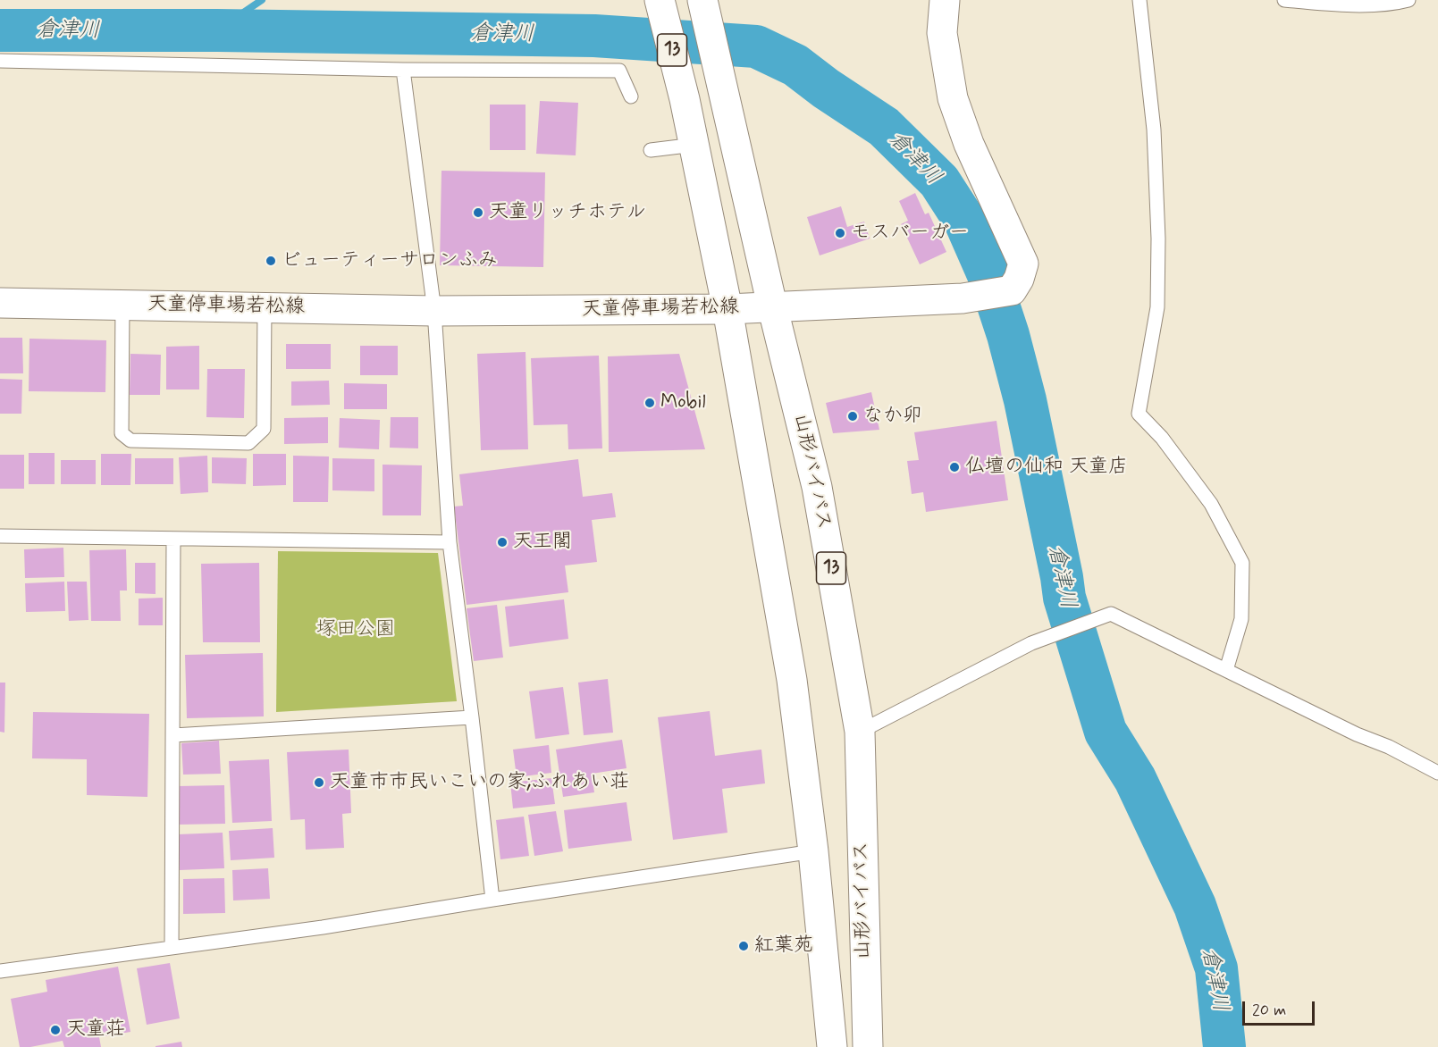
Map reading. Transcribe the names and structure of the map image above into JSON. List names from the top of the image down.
{
  "streets": {
    "main road": ["13", "天童停車場若松線", "山形バイパス"]
  },
  "crossings": [
    ["天童停車場若松線", "山形バイパス"]
  ],
  "water": ["倉津川"],
  "parks": ["塚田公園"],
  "places": [
    "天童リッチホテル",
    "モスバーガー",
    "ビューティーサロンふみ",
    "Mobil",
    "なか卯",
    "仏壇の仙和 天童店",
    "天王閣",
    "天童市市民いこいの家;ふれあい荘",
    "紅葉苑",
    "天童荘"
  ],
  "scale_bar": "20 m"
}
